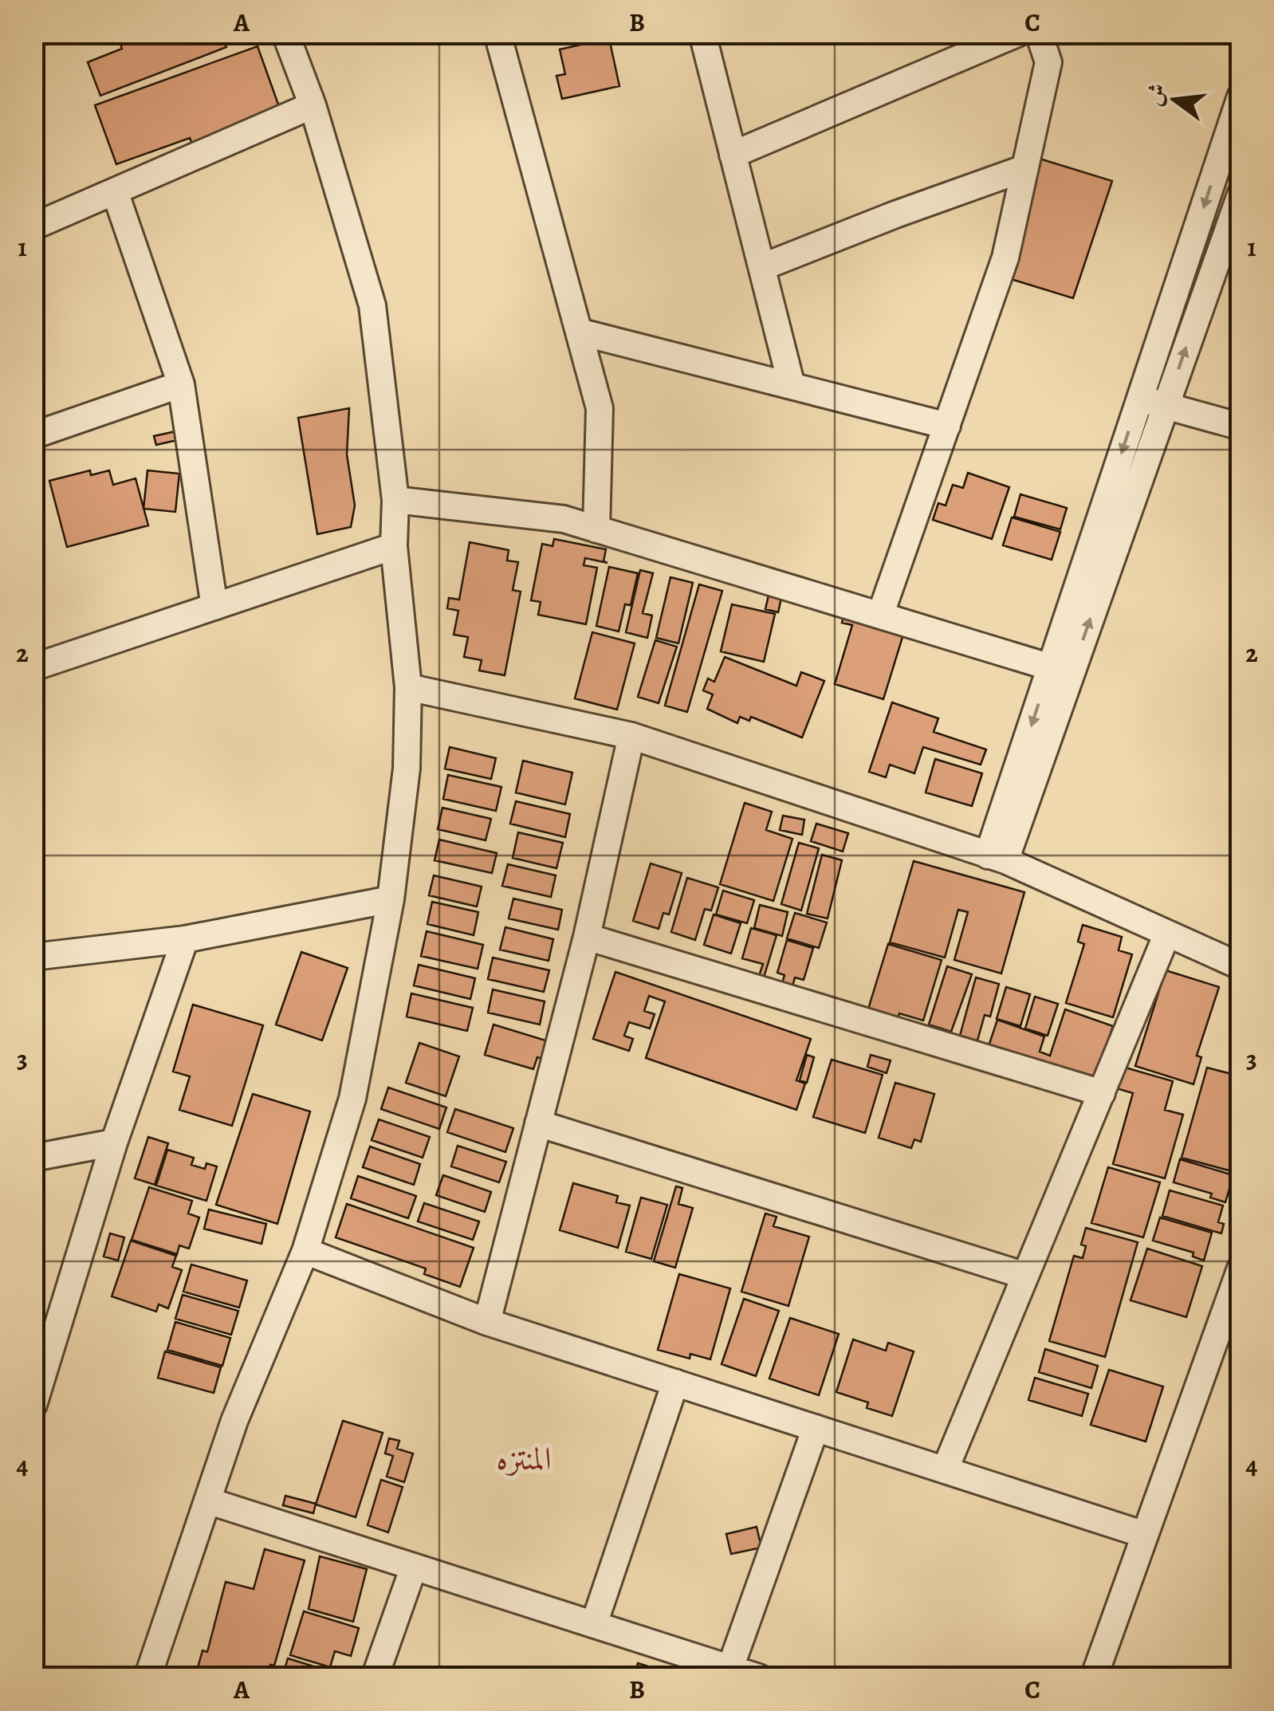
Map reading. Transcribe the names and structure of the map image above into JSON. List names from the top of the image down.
{
  "districts": ["المنتزه"],
  "north": "left",
  "grid": {
    "columns": ["A", "B", "C"],
    "rows": [
      "1",
      "2",
      "3",
      "4"
    ]
  }
}
